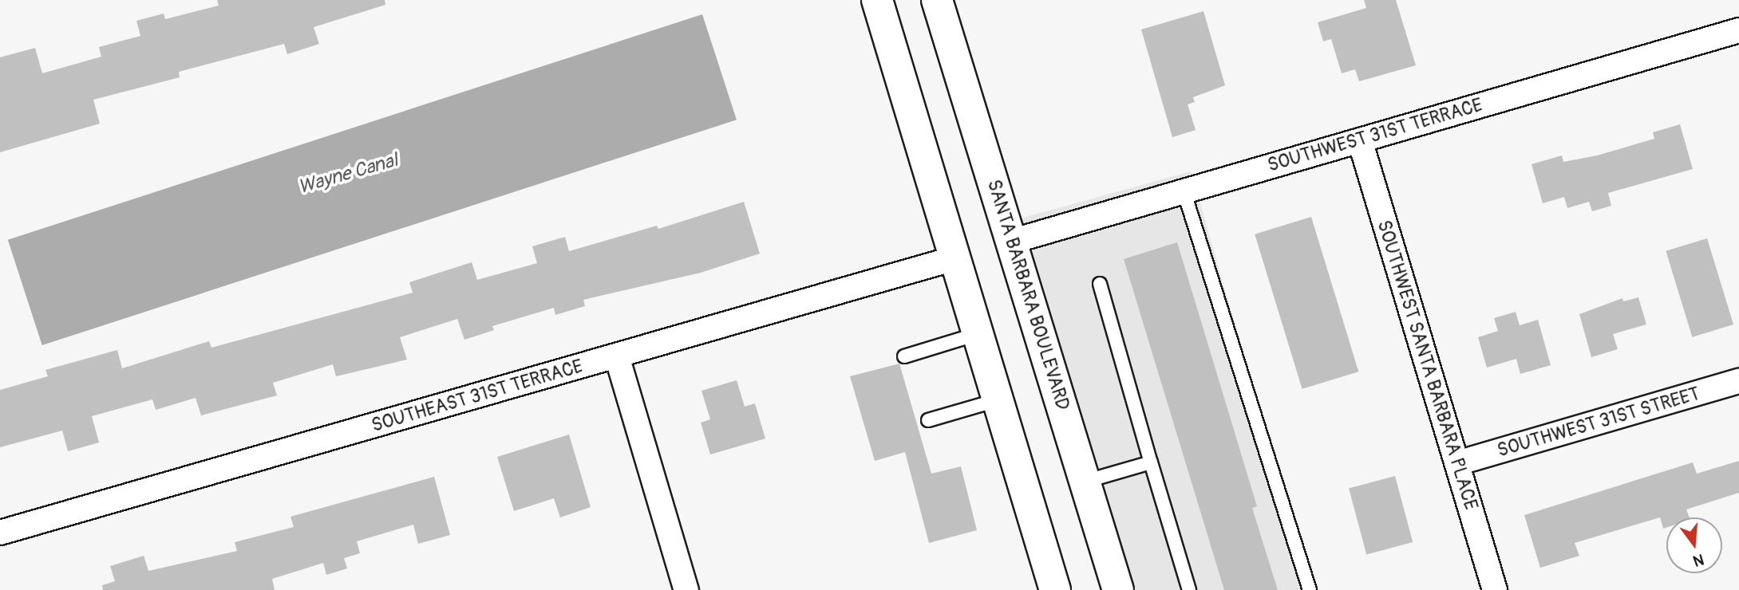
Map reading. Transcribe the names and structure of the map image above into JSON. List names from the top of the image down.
{
  "streets": {
    "main road": ["SANTA BARBARA BOULEVARD"],
    "street": [
      "SOUTHWEST 31ST TERRACE",
      "SOUTHWEST SANTA BARBARA PLACE",
      "SOUTHEAST 31ST TERRACE",
      "SOUTHWEST 31ST STREET"
    ]
  },
  "crossings": [
    ["SOUTHWEST 31ST TERRACE", "SANTA BARBARA BOULEVARD"],
    ["SOUTHWEST 31ST TERRACE", "SOUTHWEST SANTA BARBARA PLACE"],
    ["SOUTHWEST SANTA BARBARA PLACE", "SOUTHWEST 31ST STREET"]
  ],
  "water": ["Wayne Canal"],
  "north": "bottom"
}
